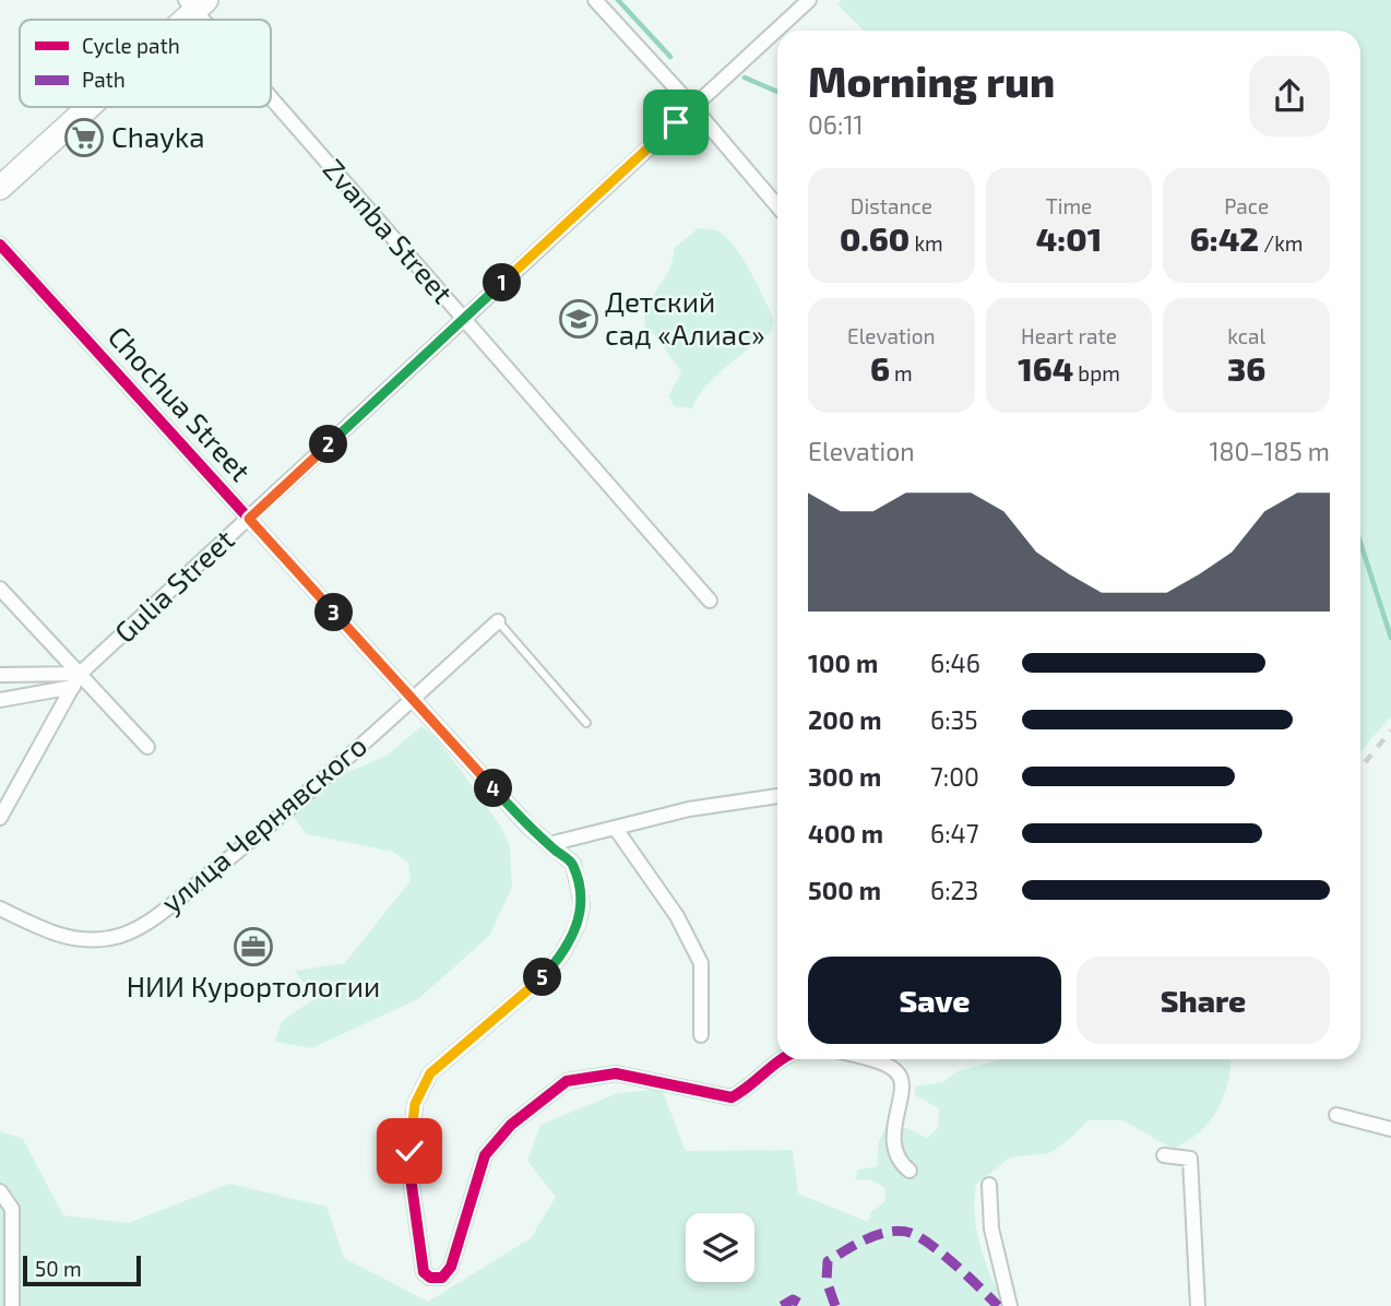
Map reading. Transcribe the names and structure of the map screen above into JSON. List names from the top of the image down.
{
  "streets": {
    "street": [
      "Zvanba Street",
      "Chochua Street",
      "Gulia Street",
      "улица Чернявского"
    ]
  },
  "crossings": [
    ["Zvanba Street", "Gulia Street"],
    ["Chochua Street", "Gulia Street"],
    ["Chochua Street", "улица Чернявского"]
  ],
  "places": {
    "supermarket": ["Chayka"],
    "school or university": ["Детский сад «Алиас»"],
    "office": ["НИИ Курортологии"]
  },
  "legend": ["Cycle path", "Path"],
  "scale_bar": "50 m",
  "page": {
    "heading": ["Morning run", "06:11"],
    "stats": [
      ["Distance", "0.60 km"],
      ["Time", "4:01"],
      ["Pace", "6:42 /km"],
      ["Elevation", "6 m"],
      ["Heart rate", "164 bpm"],
      ["kcal", "36"]
    ],
    "pins": [
      "1",
      "2",
      "3",
      "4",
      "5"
    ],
    "chart": ["Elevation", "180–185 m"],
    "list": [
      {
        "name": "100 m",
        "note": "6:46"
      },
      {
        "name": "200 m",
        "note": "6:35"
      },
      {
        "name": "300 m",
        "note": "7:00"
      },
      {
        "name": "400 m",
        "note": "6:47"
      },
      {
        "name": "500 m",
        "note": "6:23"
      }
    ],
    "buttons": ["Save", "Share"],
    "scale": "50 m"
  }
}
